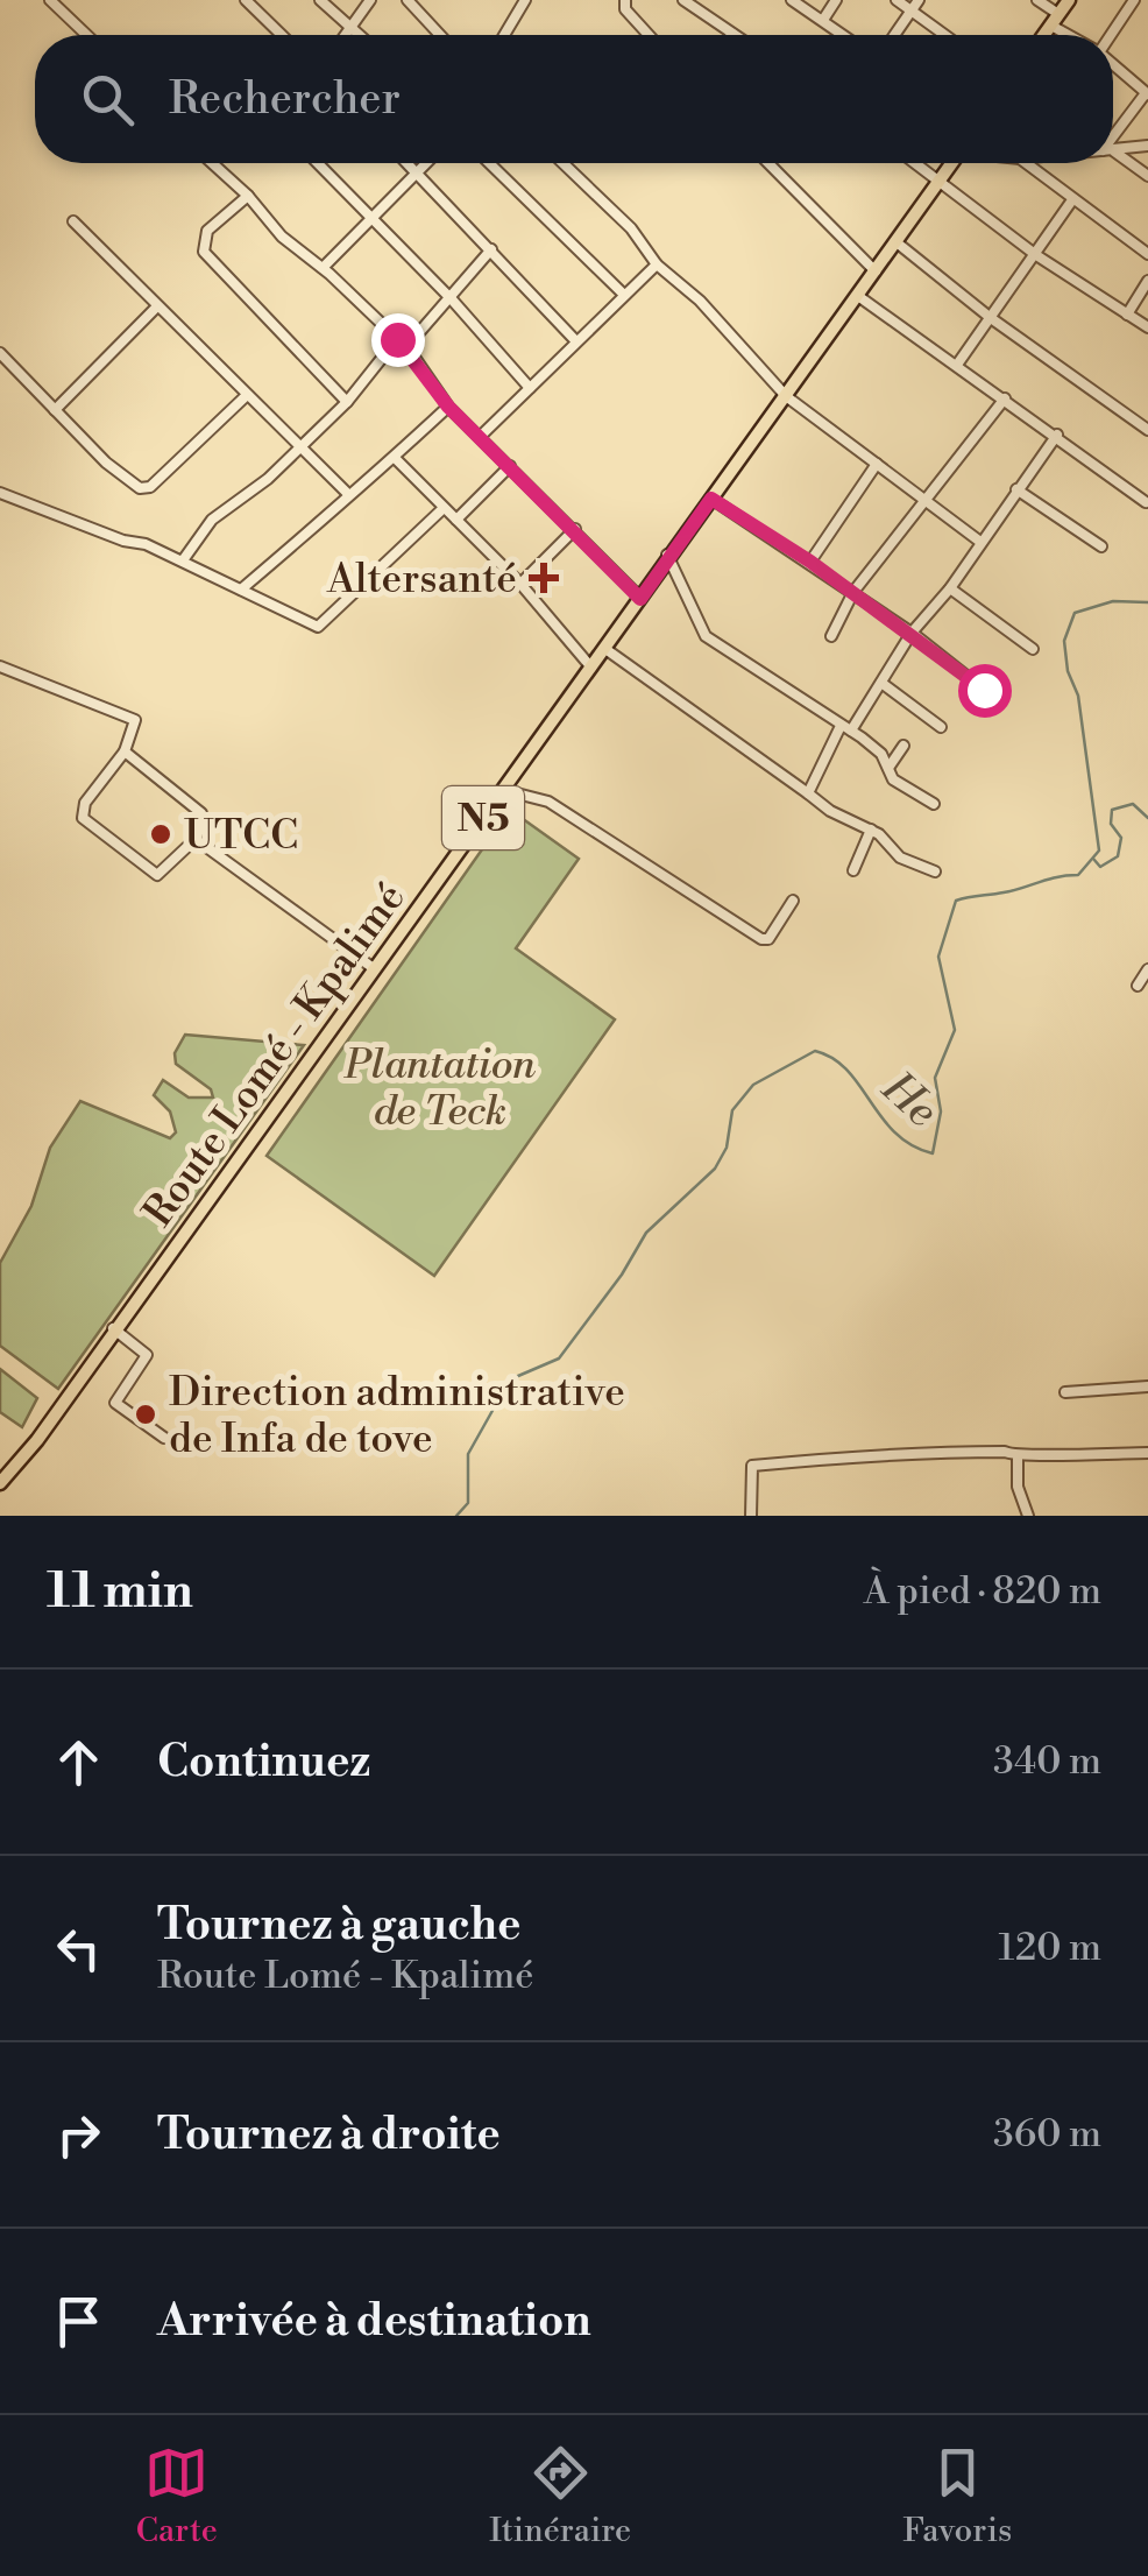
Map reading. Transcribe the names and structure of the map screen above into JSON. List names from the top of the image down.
{
  "streets": {
    "main road": ["N5", "Route Lomé - Kpalimé"]
  },
  "water": ["He"],
  "parks": ["Plantation de Teck"],
  "places": {
    "health": ["Altersanté"],
    "other": ["UTCC", "Direction administrative de Infa de tove"]
  },
  "page": {
    "search": "Rechercher",
    "heading": ["11 min", "À pied · 820 m"],
    "list": [
      ["Continuez", "340 m"],
      ["Tournez à gauche", "Route Lomé - Kpalimé", "120 m"],
      ["Tournez à droite", "360 m"],
      "Arrivée à destination"
    ],
    "nav": ["Carte", "Itinéraire", "Favoris"]
  }
}
